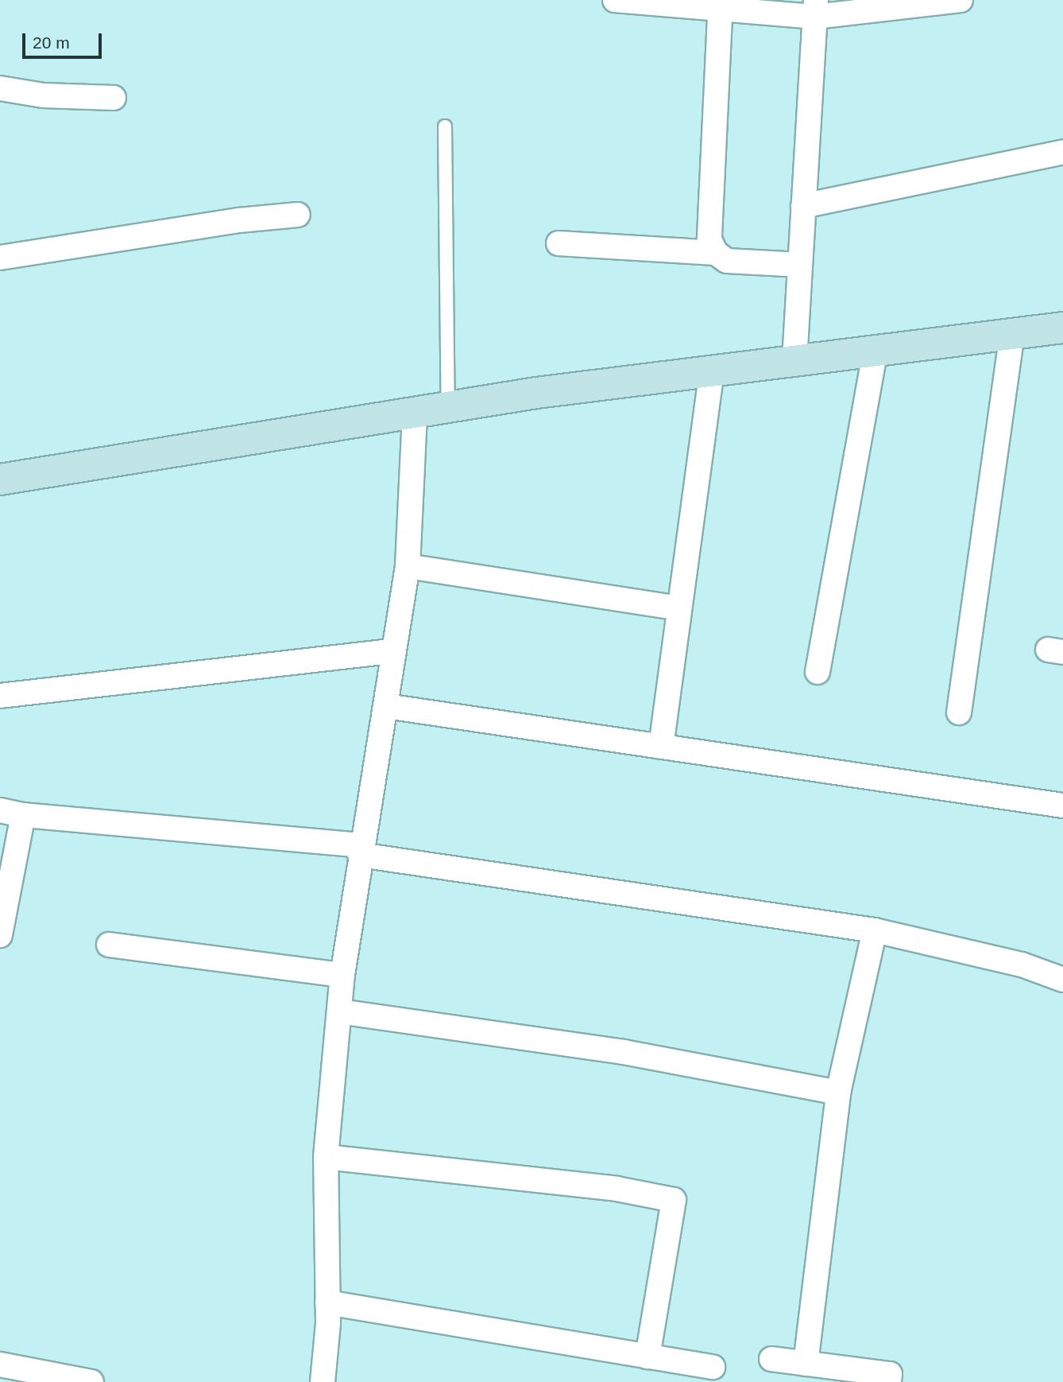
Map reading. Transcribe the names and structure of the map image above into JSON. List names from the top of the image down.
{
  "scale_bar": "20 m"
}
